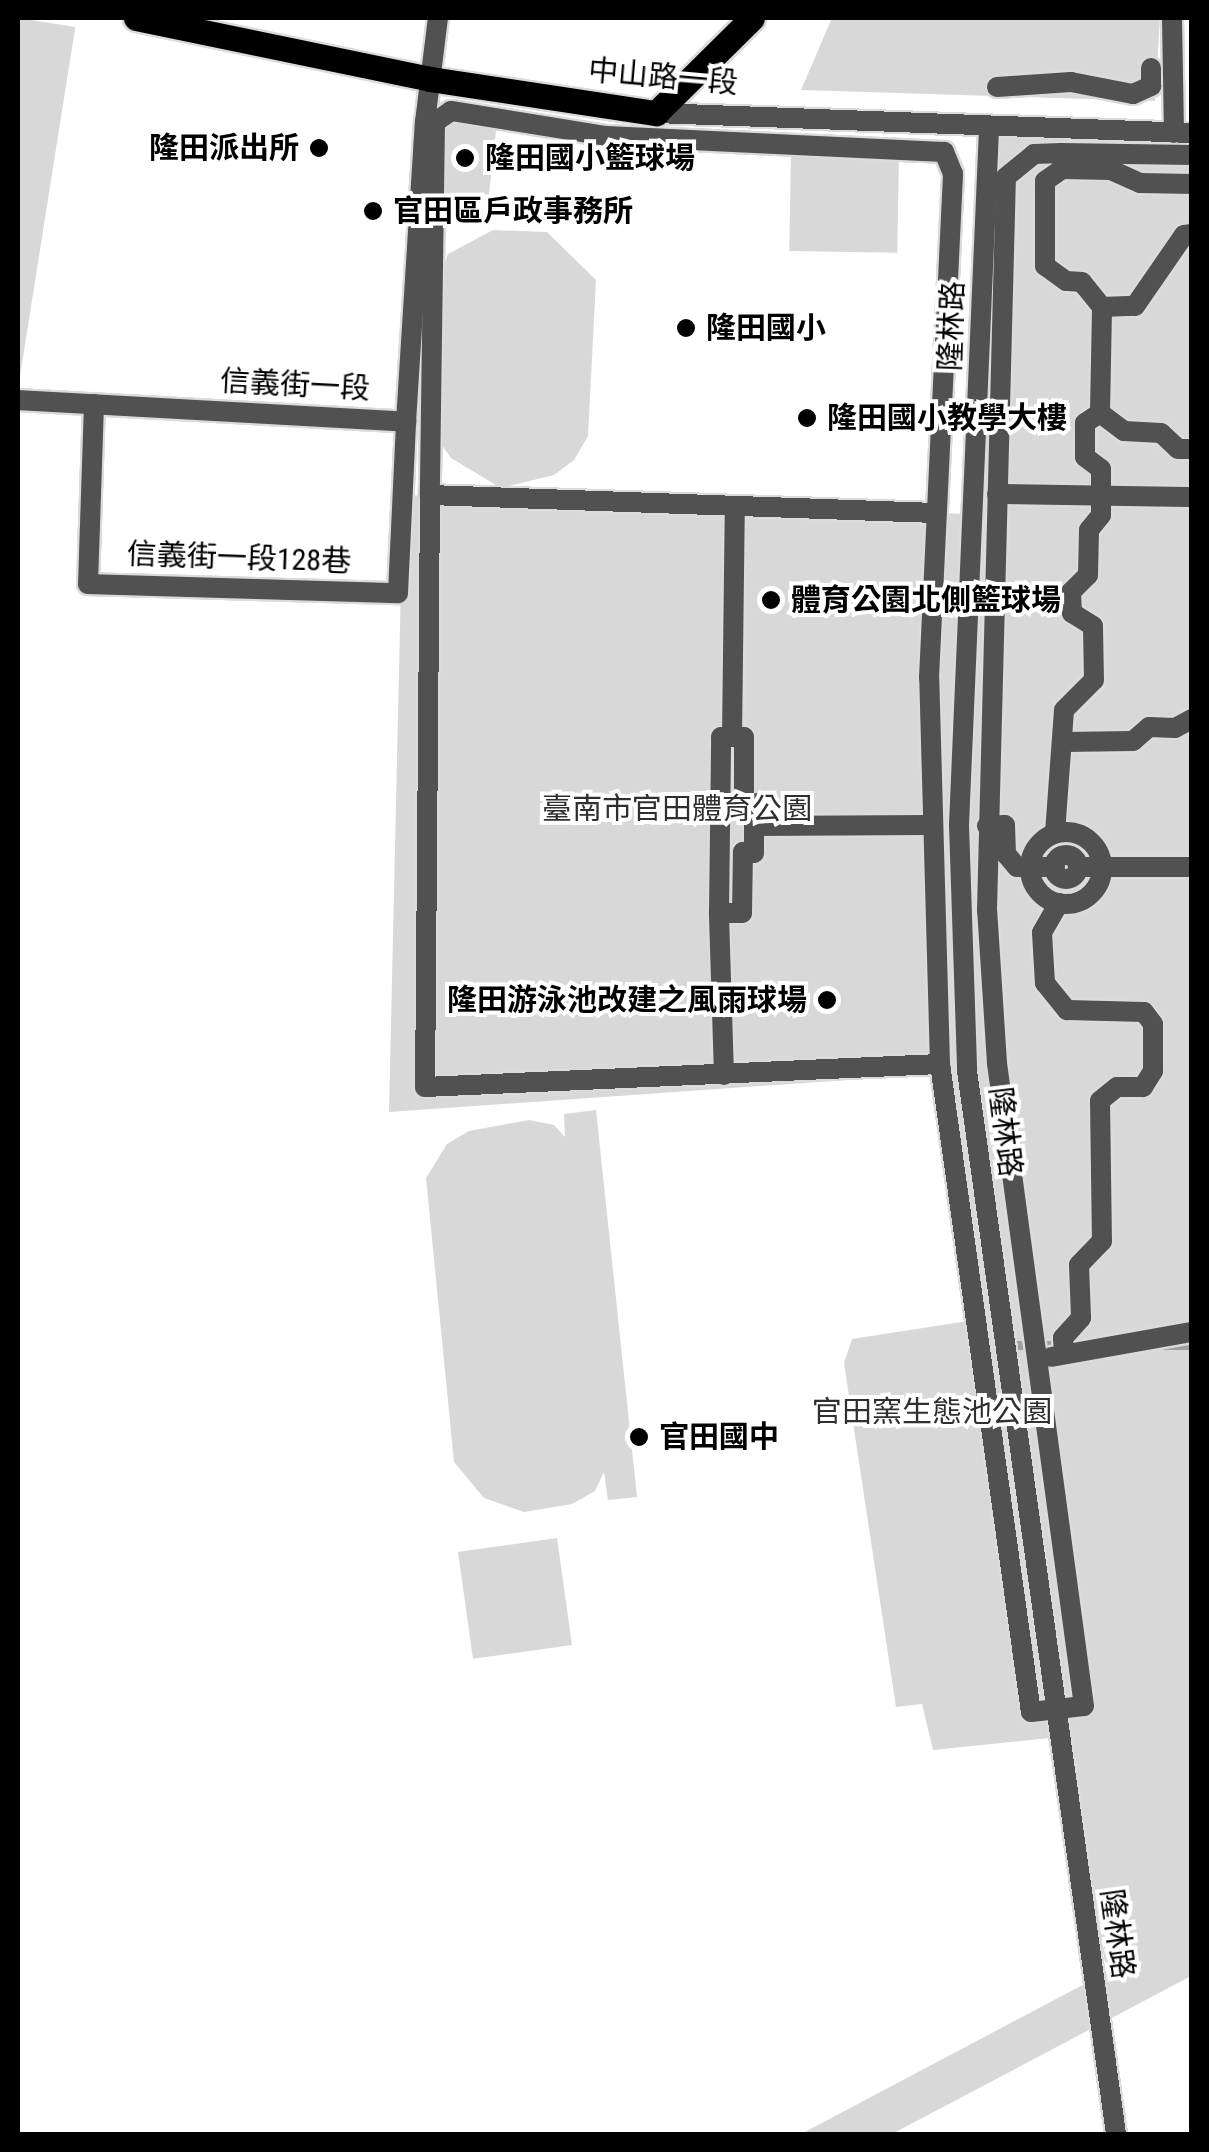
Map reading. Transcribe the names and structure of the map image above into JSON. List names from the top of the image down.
{
  "streets": {
    "main road": ["中山路一段"],
    "street": ["隆林路", "信義街一段", "信義街一段128巷"]
  },
  "crossings": [
    ["中山路一段", "隆林路"],
    ["中山路一段", "信義街一段"],
    ["信義街一段", "信義街一段128巷"]
  ],
  "parks": ["臺南市官田體育公園", "官田窯生態池公園"],
  "places": [
    "隆田派出所",
    "隆田國小籃球場",
    "官田區戶政事務所",
    "隆田國小",
    "隆田國小教學大樓",
    "體育公園北側籃球場",
    "隆田游泳池改建之風雨球場",
    "官田國中"
  ]
}
